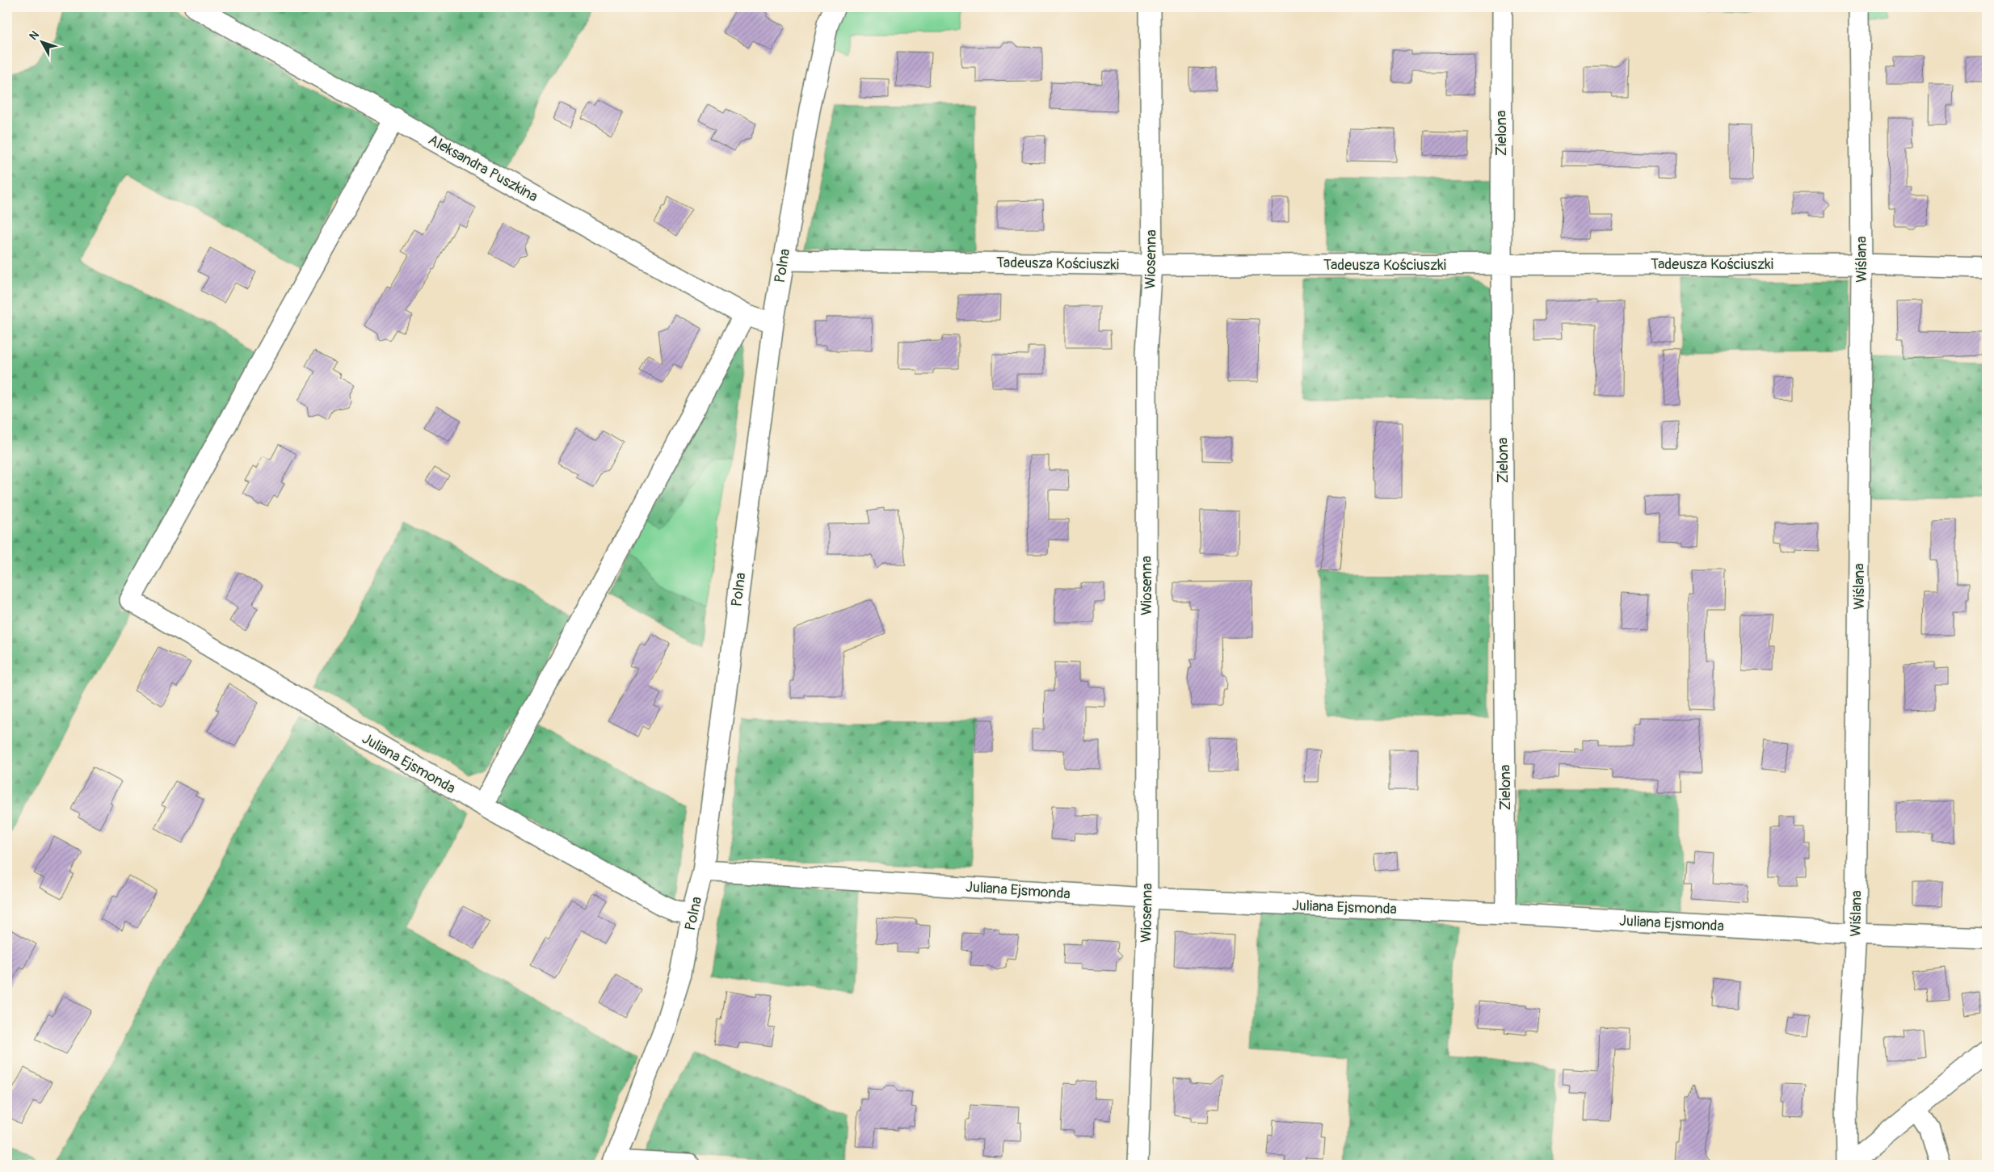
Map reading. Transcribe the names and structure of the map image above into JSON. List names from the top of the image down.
{
  "streets": {
    "street": [
      "Zielona",
      "Aleksandra Puszkina",
      "Wiosenna",
      "Wiślana",
      "Tadeusza Kościuszki",
      "Polna",
      "Juliana Ejsmonda"
    ]
  },
  "crossings": [
    ["Zielona", "Tadeusza Kościuszki"],
    ["Zielona", "Juliana Ejsmonda"],
    ["Aleksandra Puszkina", "Polna"],
    ["Aleksandra Puszkina", "Juliana Ejsmonda"],
    ["Wiosenna", "Tadeusza Kościuszki"],
    ["Wiosenna", "Juliana Ejsmonda"],
    ["Wiślana", "Tadeusza Kościuszki"],
    ["Wiślana", "Juliana Ejsmonda"],
    ["Tadeusza Kościuszki", "Polna"],
    ["Polna", "Juliana Ejsmonda"]
  ],
  "north": "top left"
}
